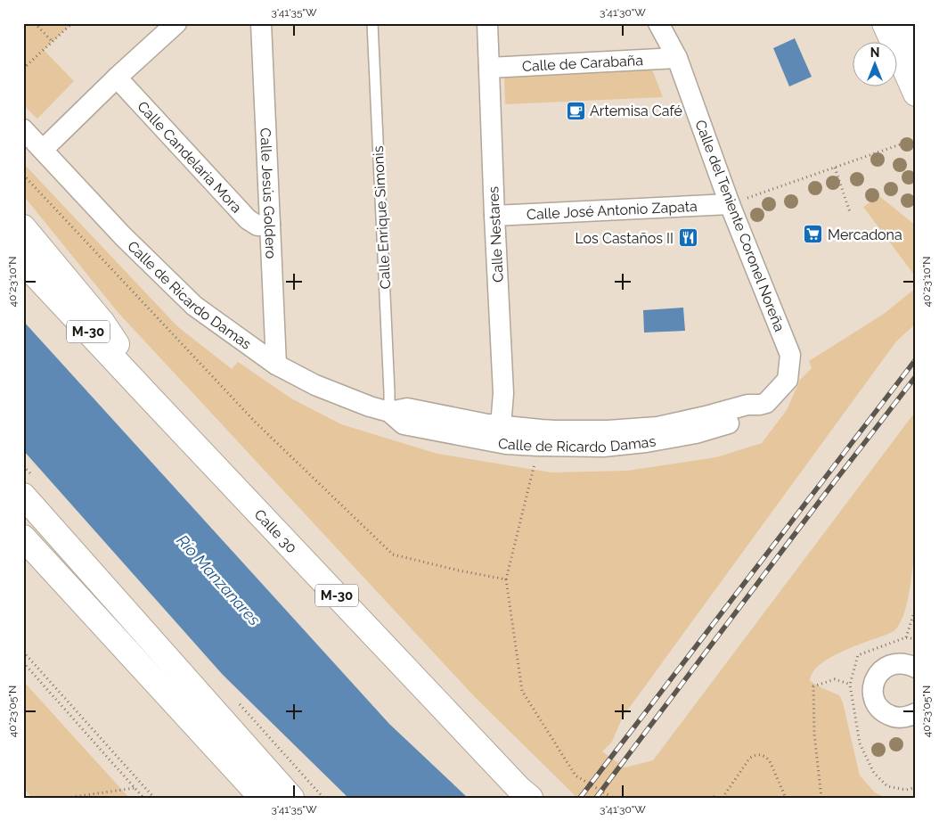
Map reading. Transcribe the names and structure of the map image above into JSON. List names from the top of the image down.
{
  "streets": {
    "main road": ["M-30", "Calle 30"],
    "street": [
      "Calle de Carabaña",
      "Calle Candelaria Mora",
      "Calle Jesús Goldero",
      "Calle José Antonio Zapata",
      "Calle del Teniente Coronel Noreña",
      "Calle Nestares",
      "Calle de Ricardo Damas"
    ],
    "lane": ["Calle Enrique Simonis"]
  },
  "crossings": [
    ["Calle de Carabaña", "Calle del Teniente Coronel Noreña"],
    ["Calle de Carabaña", "Calle Nestares"],
    ["Calle Candelaria Mora", "Calle Jesús Goldero"],
    ["Calle Jesús Goldero", "Calle de Ricardo Damas"],
    ["Calle José Antonio Zapata", "Calle del Teniente Coronel Noreña"],
    ["Calle José Antonio Zapata", "Calle Nestares"],
    ["Calle Enrique Simonis", "Calle de Ricardo Damas"],
    ["Calle del Teniente Coronel Noreña", "Calle de Ricardo Damas"],
    ["Calle Nestares", "Calle de Ricardo Damas"]
  ],
  "water": ["Río Manzanares"],
  "places": {
    "cafe": ["Artemisa Café"],
    "supermarket": ["Mercadona"],
    "restaurant": ["Los Castaños II"]
  },
  "north": "top",
  "coordinates": [
    "3°41'35\"W",
    "3°41'30\"W",
    "40°23'10\"N",
    "40°23'05\"N"
  ]
}
